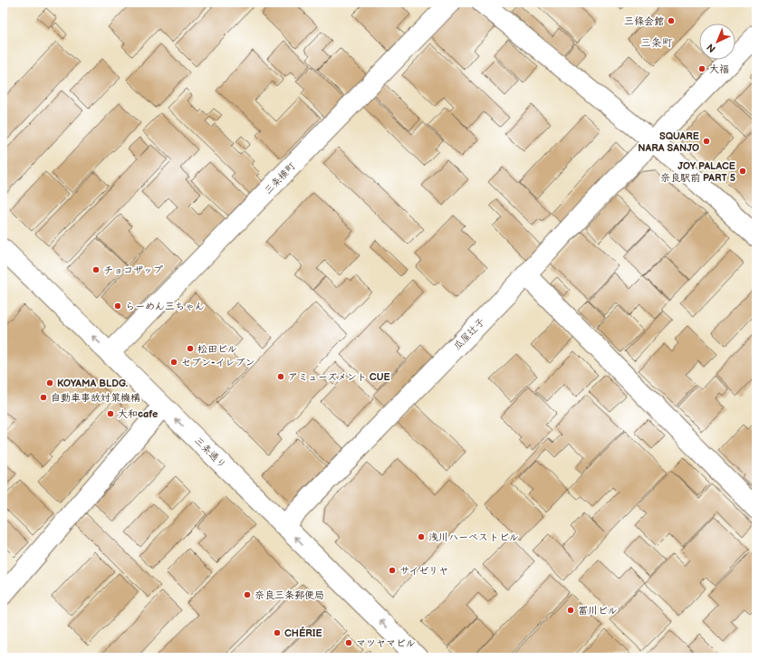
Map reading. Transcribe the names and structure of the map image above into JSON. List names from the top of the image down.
{
  "streets": {
    "street": ["三条横町", "瓜屋辻子", "三条通り"]
  },
  "crossings": [
    ["三条横町", "三条通り"],
    ["瓜屋辻子", "三条通り"]
  ],
  "one_way": ["三条通り"],
  "districts": ["三条町"],
  "places": [
    "三條会館",
    "大福",
    "SQUARE NARA SANJO",
    "JOY PALACE 奈良駅前 PART 5",
    "チョコザップ",
    "らーめん三ちゃん",
    "松田ビル",
    "セブン-イレブン",
    "アミューズメント CUE",
    "KOYAMA BLDG.",
    "自動車事故対策機構",
    "大和cafe",
    "浅川ハーベストビル",
    "サイゼリヤ",
    "奈良三条郵便局",
    "冨川ビル",
    "CHÉRIE",
    "マツヤマビル"
  ],
  "north": "bottom left"
}
